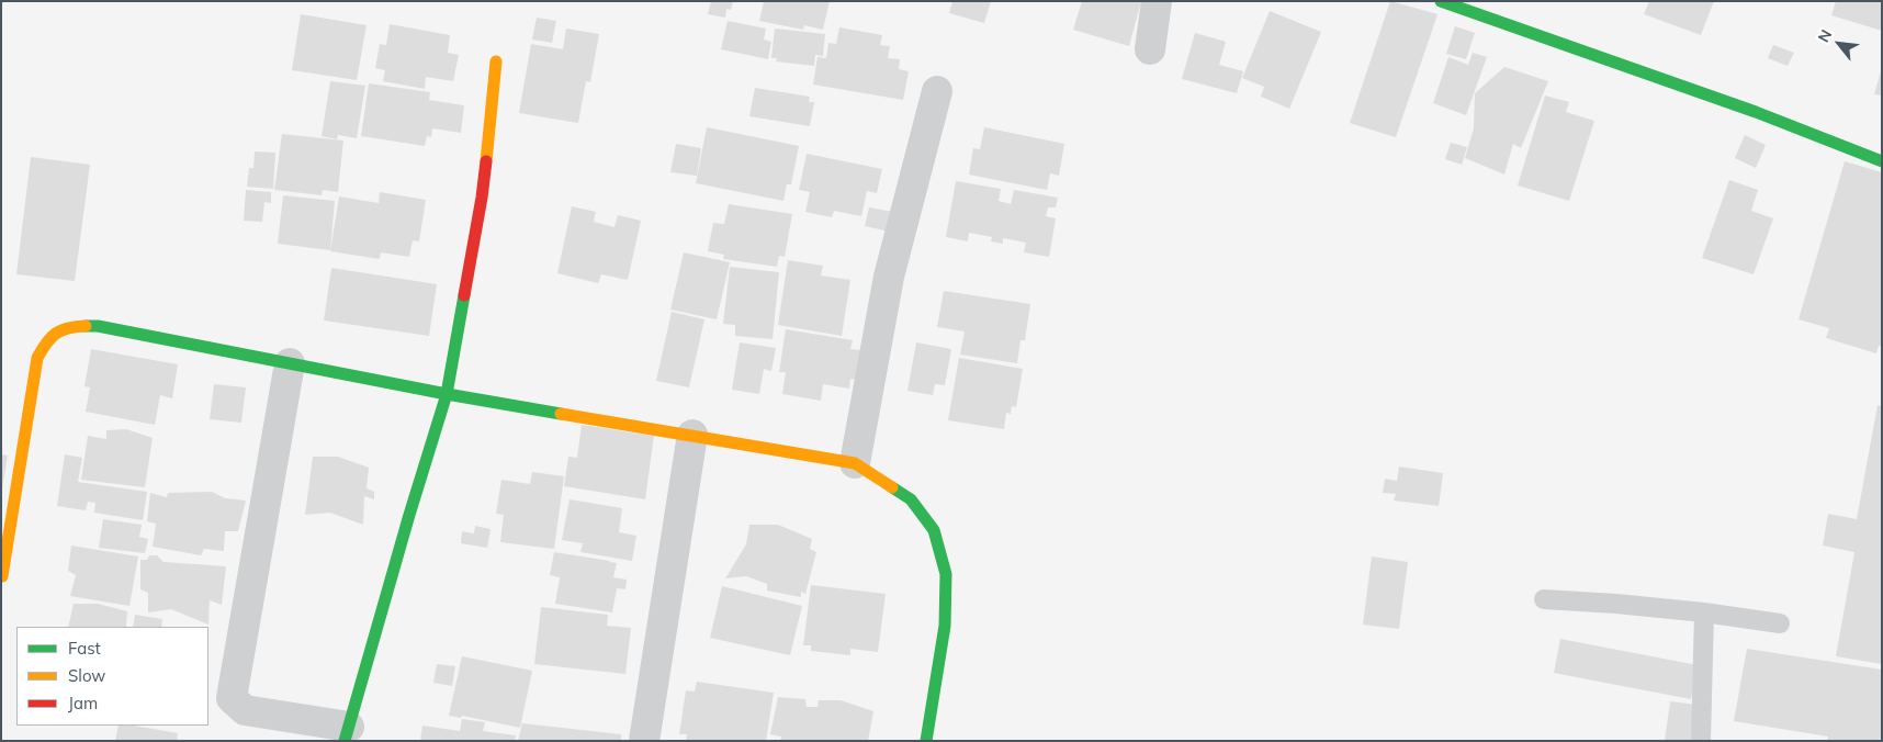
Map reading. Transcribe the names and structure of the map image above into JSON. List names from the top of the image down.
{
  "legend": ["Fast", "Slow", "Jam"],
  "north": "top left"
}
